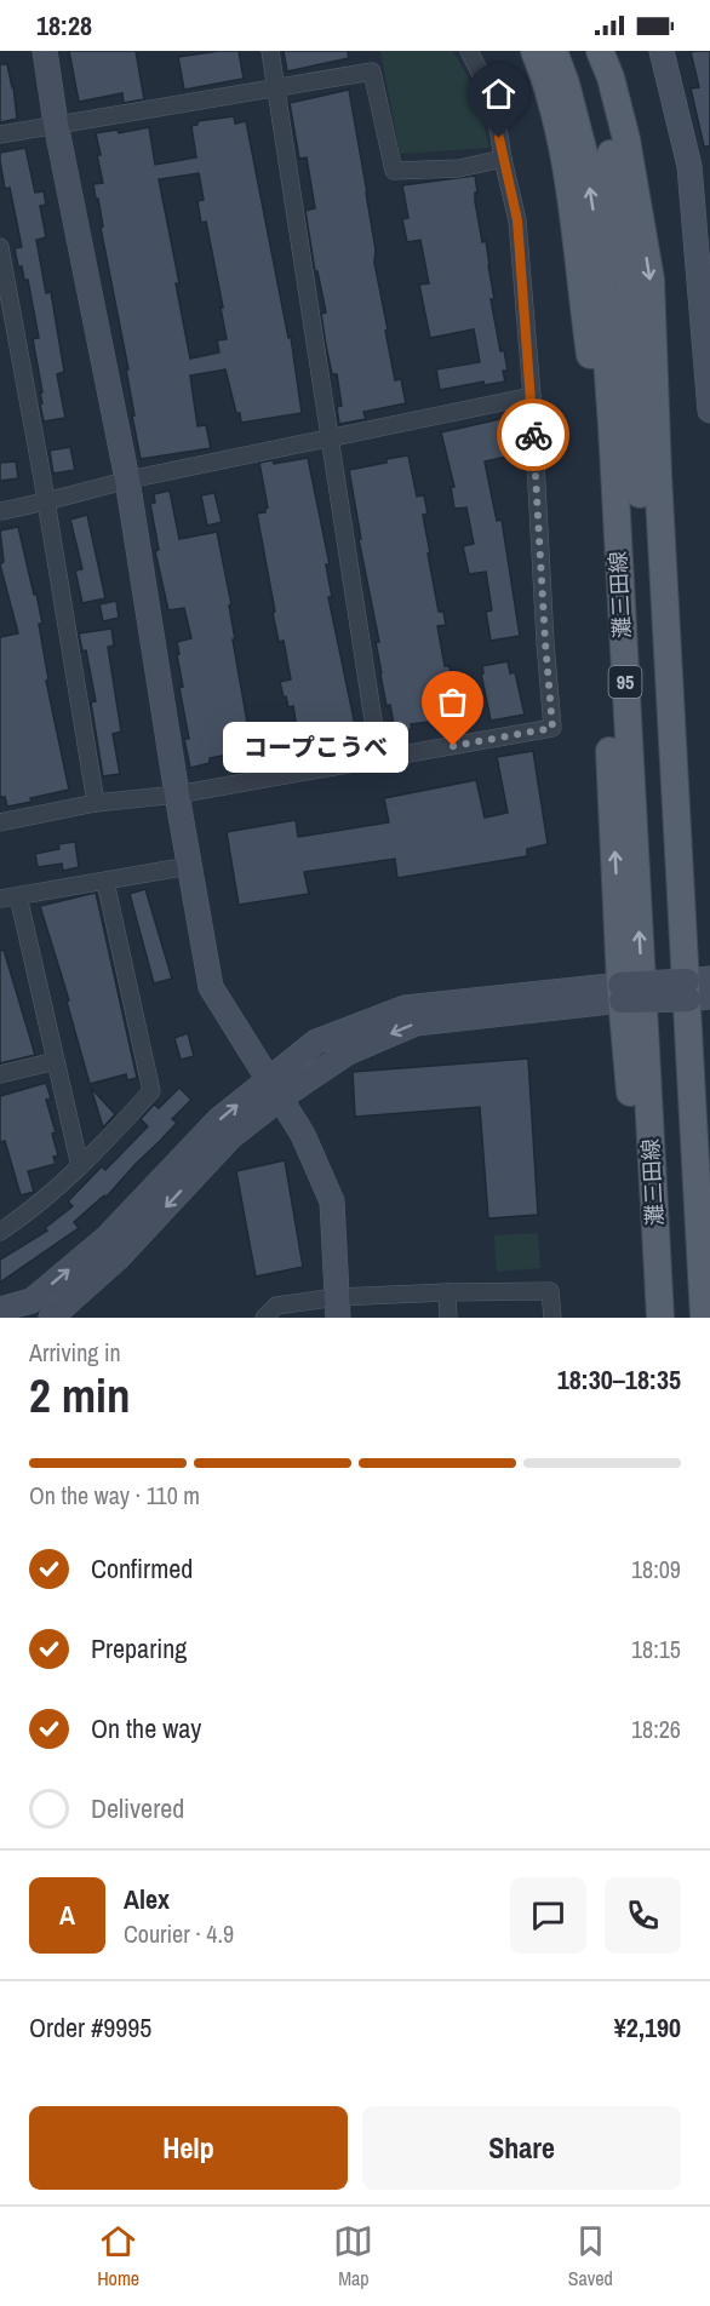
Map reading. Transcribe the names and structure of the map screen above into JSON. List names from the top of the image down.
{
  "streets": {
    "main road": ["灘三田線", "95"]
  },
  "crossings": [
    ["灘三田線", "95"]
  ],
  "places": ["コープこうべ"],
  "page": {
    "status": "18:28",
    "bubble": "コープこうべ",
    "heading": ["2 min", "Arriving in", "18:30–18:35"],
    "panel": [
      "Alex",
      "Courier · 4.9",
      "Order #9995",
      "¥2,190"
    ],
    "bar": "On the way · 110 m",
    "list": [
      ["Confirmed", "18:09"],
      ["Preparing", "18:15"],
      ["On the way", "18:26"],
      "Delivered"
    ],
    "round": "A",
    "buttons": ["Help", "Share"],
    "tabs": ["Home", "Map", "Saved"]
  }
}
